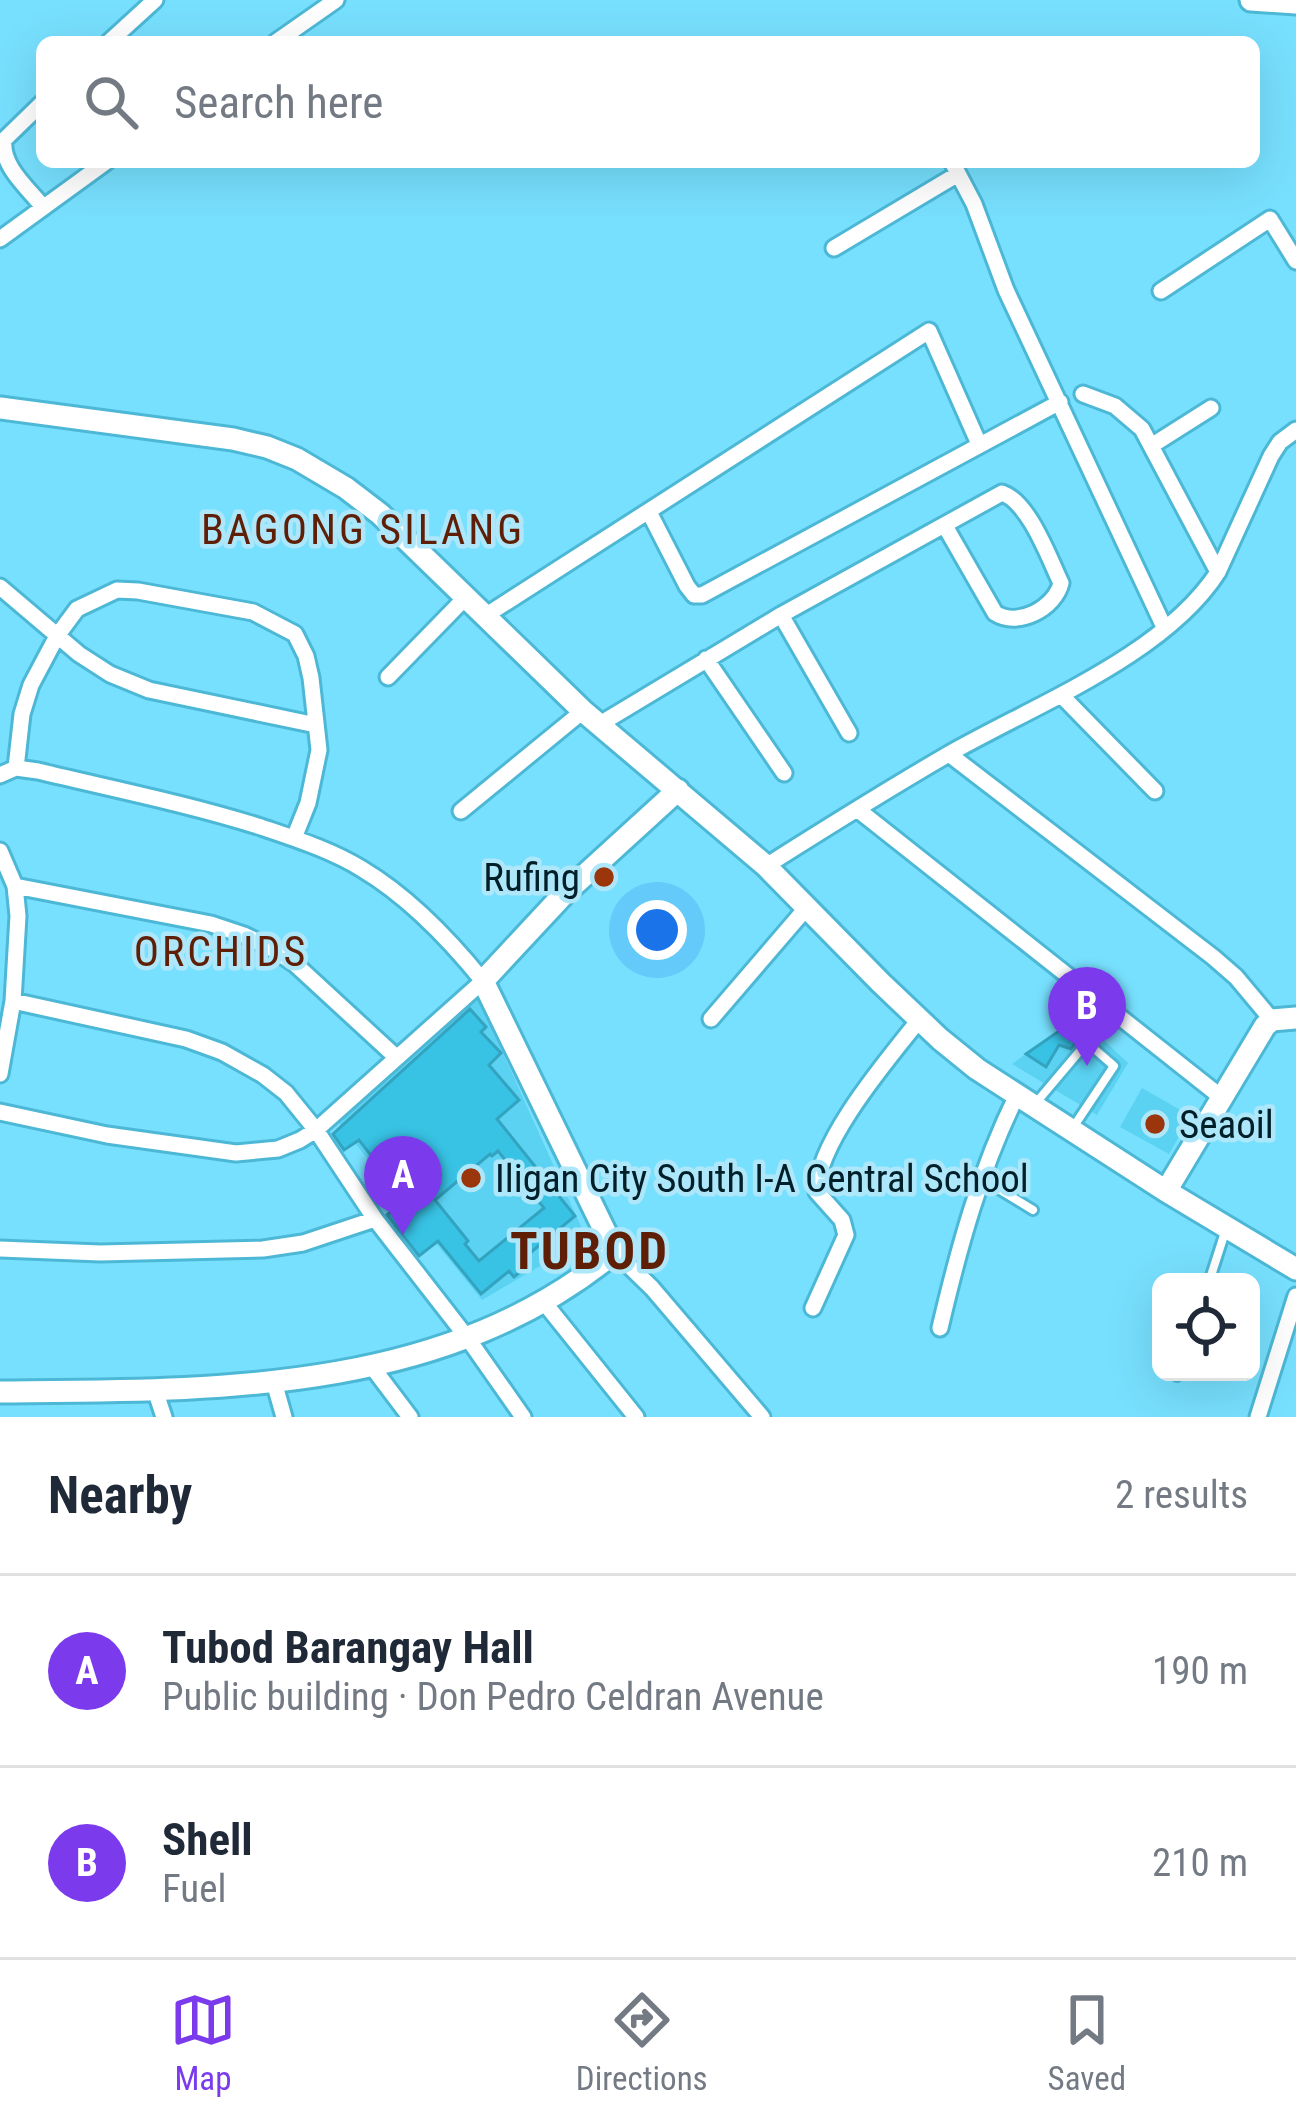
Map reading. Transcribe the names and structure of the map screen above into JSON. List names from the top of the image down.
{
  "districts": ["BAGONG SILANG", "ORCHIDS", "TUBOD"],
  "places": ["Rufing", "Seaoil", "Iligan City South I-A Central School"],
  "page": {
    "search": "Search here",
    "pins": ["B", "A"],
    "heading": ["Nearby", "2 results"],
    "list": [
      {
        "mark": "A",
        "name": "Tubod Barangay Hall",
        "note": "Public building · Don Pedro Celdran Avenue",
        "value": "190 m"
      },
      {
        "mark": "B",
        "name": "Shell",
        "note": "Fuel",
        "value": "210 m"
      }
    ],
    "nav": ["Map", "Directions", "Saved"]
  }
}
